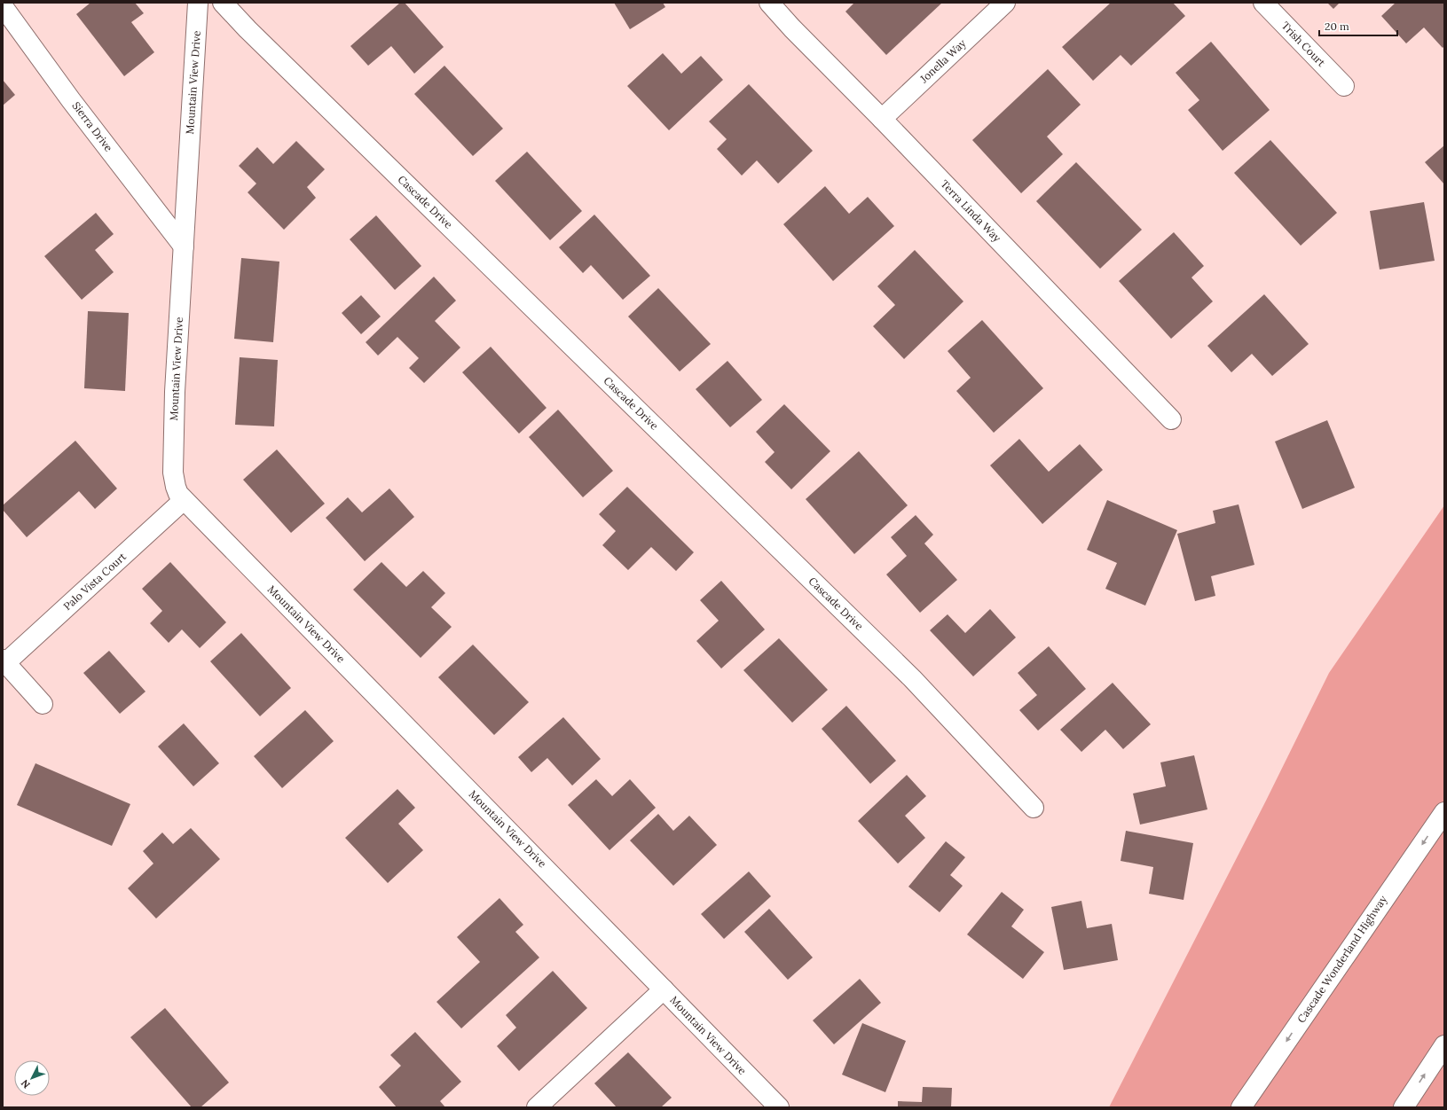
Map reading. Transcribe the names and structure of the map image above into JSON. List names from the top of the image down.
{
  "streets": {
    "main road": [
      "Trish Court",
      "Jonella Way",
      "Mountain View Drive",
      "Sierra Drive",
      "Cascade Drive",
      "Terra Linda Way",
      "Palo Vista Court",
      "Cascade Wonderland Highway"
    ]
  },
  "crossings": [
    ["Jonella Way", "Terra Linda Way"],
    ["Mountain View Drive", "Sierra Drive"],
    ["Mountain View Drive", "Palo Vista Court"]
  ],
  "one_way": ["Cascade Wonderland Highway"],
  "scale_bar": "20 m",
  "north": "bottom left"
}
